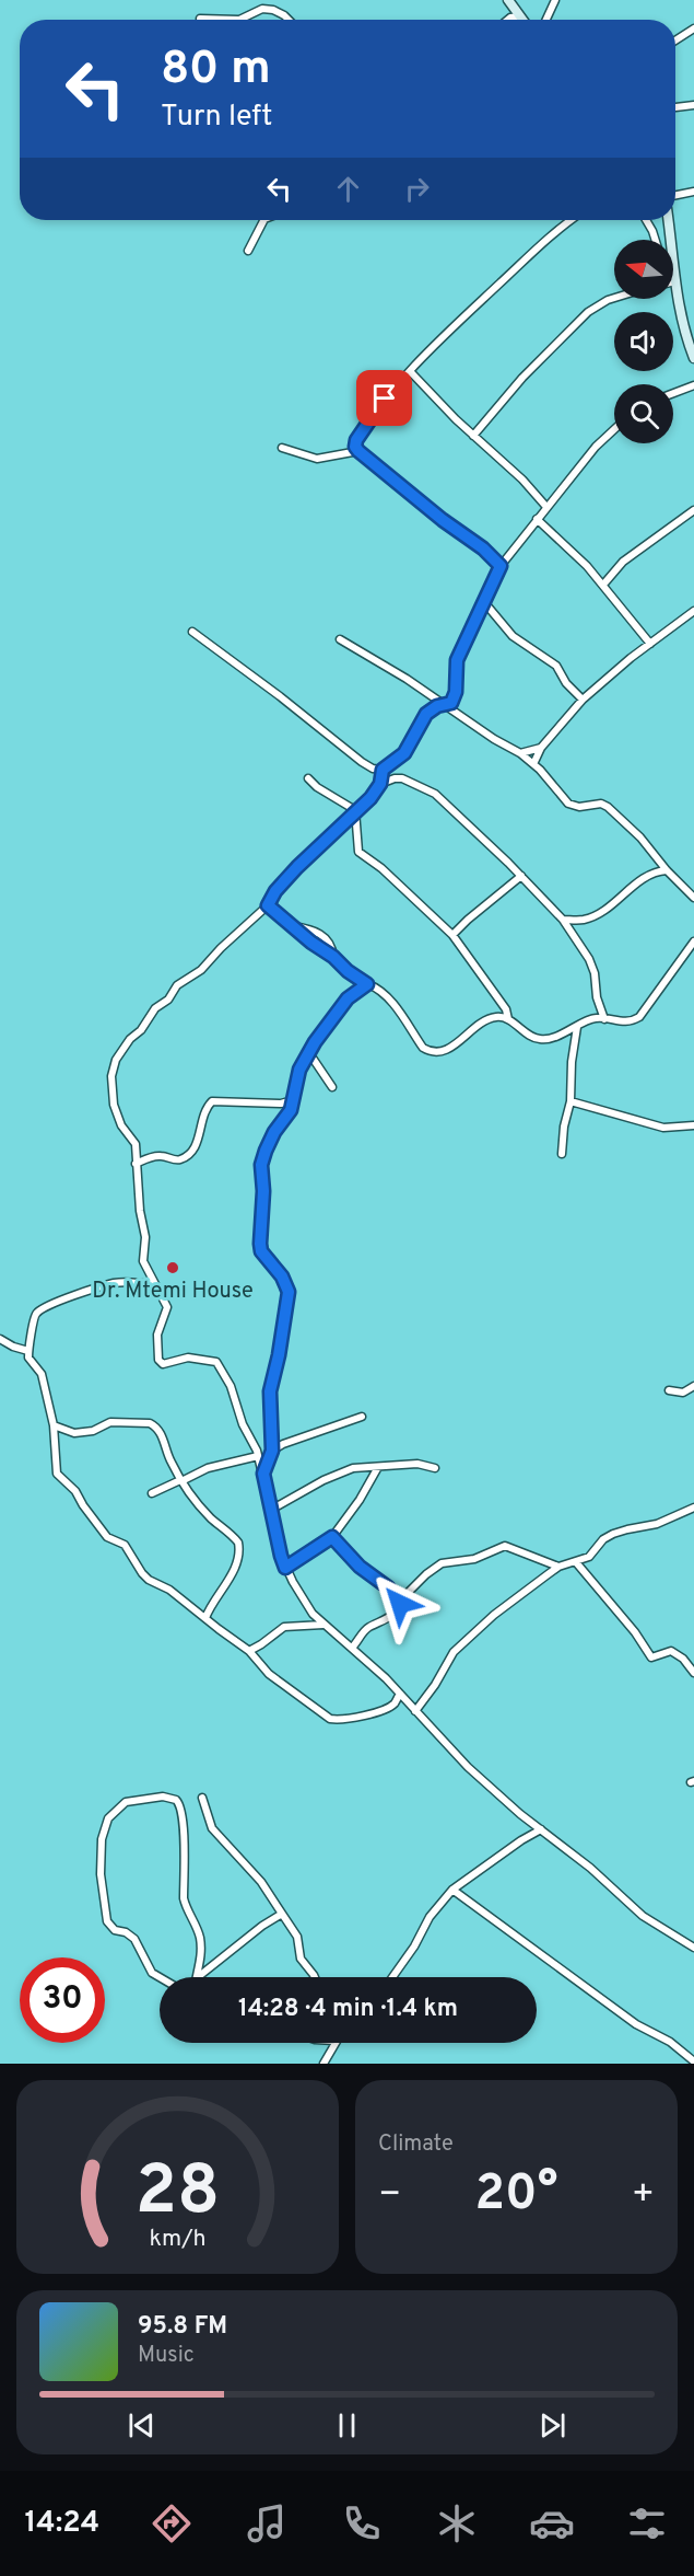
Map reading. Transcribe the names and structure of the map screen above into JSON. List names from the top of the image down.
{
  "places": ["Dr. Mtemi House"],
  "north": "left",
  "page": {
    "turn": ["80 m", "Turn left"],
    "limit": "30",
    "trip": "14:28 · 4 min · 1.4 km",
    "tile": "Climate",
    "heat": ["−", "20°", "+"],
    "song": ["95.8 FM", "Music"],
    "tabs": "14:24",
    "gauge": ["28", "km/h"]
  }
}
